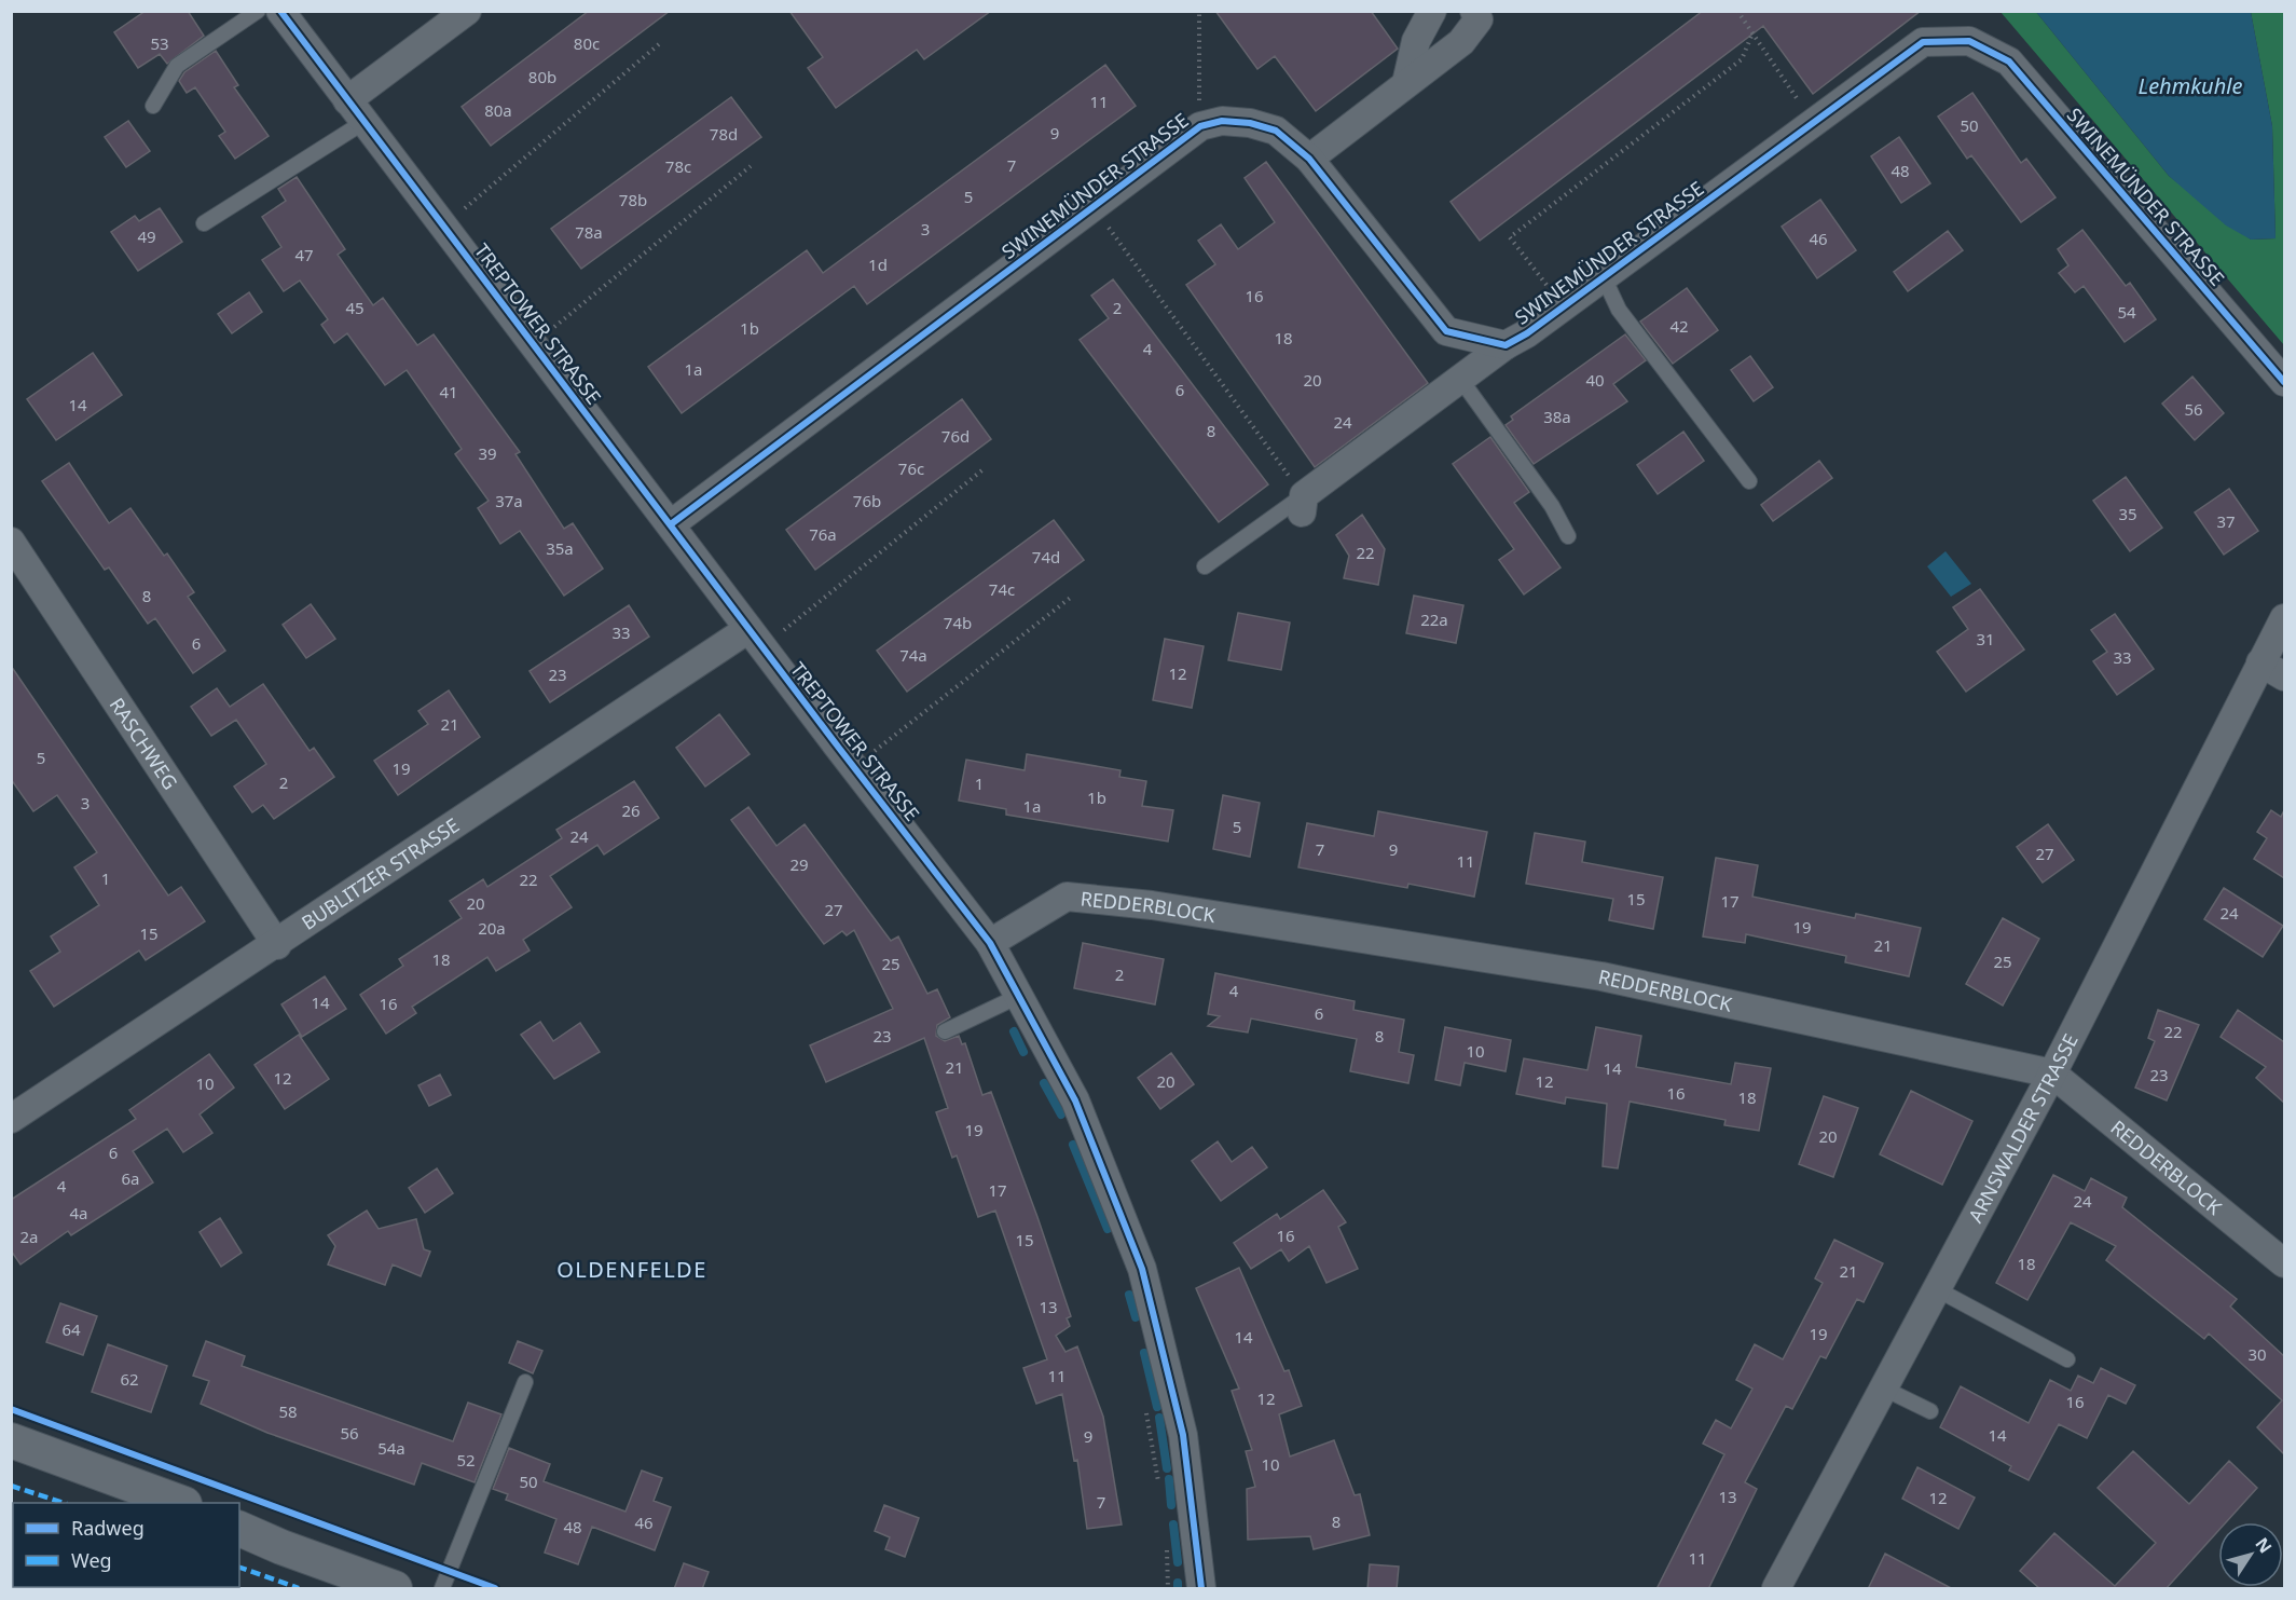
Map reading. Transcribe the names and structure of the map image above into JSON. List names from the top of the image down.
{
  "streets": {
    "street": [
      "SWINEMÜNDER STRASSE",
      "TREPTOWER STRASSE",
      "RASCHWEG",
      "BUBLITZER STRASSE",
      "REDDERBLOCK",
      "ARNSWALDER STRASSE"
    ]
  },
  "crossings": [
    ["SWINEMÜNDER STRASSE", "TREPTOWER STRASSE"],
    ["TREPTOWER STRASSE", "BUBLITZER STRASSE"],
    ["TREPTOWER STRASSE", "REDDERBLOCK"],
    ["RASCHWEG", "BUBLITZER STRASSE"],
    ["REDDERBLOCK", "ARNSWALDER STRASSE"]
  ],
  "districts": ["OLDENFELDE"],
  "water": ["Lehmkuhle"],
  "house_numbers": [
    "53",
    "80c",
    "80b",
    "11",
    "80a",
    "50",
    "9",
    "78d",
    "7",
    "78c",
    "48",
    "5",
    "78b",
    "3",
    "78a",
    "49",
    "46",
    "47",
    "1d",
    "16",
    "45",
    "2",
    "54",
    "42",
    "1b",
    "18",
    "4",
    "1a",
    "20",
    "40",
    "6",
    "41",
    "14",
    "56",
    "38a",
    "24",
    "8",
    "76d",
    "39",
    "76c",
    "37a",
    "76b",
    "35",
    "37",
    "76a",
    "35a",
    "22",
    "74d",
    "74c",
    "8",
    "22a",
    "74b",
    "33",
    "31",
    "6",
    "74a",
    "33",
    "12",
    "23",
    "21",
    "5",
    "19",
    "2",
    "1",
    "1b",
    "3",
    "1a",
    "26",
    "5",
    "24",
    "7",
    "9",
    "27",
    "11",
    "29",
    "1",
    "22",
    "15",
    "17",
    "20",
    "27",
    "24",
    "19",
    "20a",
    "15",
    "21",
    "18",
    "25",
    "25",
    "2",
    "4",
    "14",
    "16",
    "6",
    "22",
    "23",
    "8",
    "10",
    "21",
    "14",
    "23",
    "12",
    "20",
    "12",
    "10",
    "16",
    "18",
    "19",
    "20",
    "6",
    "6a",
    "4",
    "17",
    "24",
    "4a",
    "16",
    "2a",
    "15",
    "18",
    "21",
    "13",
    "64",
    "19",
    "14",
    "30",
    "11",
    "62",
    "12",
    "16",
    "58",
    "56",
    "14",
    "9",
    "54a",
    "52",
    "10",
    "50",
    "13",
    "12",
    "7",
    "8",
    "46",
    "48",
    "11"
  ],
  "legend": ["Radweg", "Weg"],
  "north": "top right"
}
